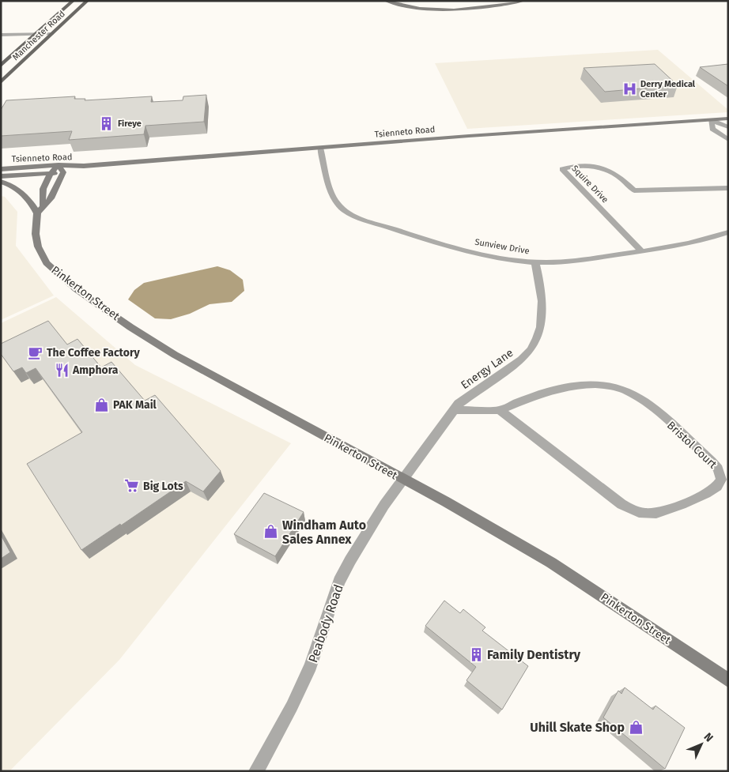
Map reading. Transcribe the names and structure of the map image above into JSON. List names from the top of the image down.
{
  "streets": {
    "main road": ["Manchester Road"],
    "street": [
      "Tsienneto Road",
      "Squire Drive",
      "Sunview Drive",
      "Pinkerton Street",
      "Energy Lane",
      "Bristol Court",
      "Peabody Road"
    ]
  },
  "crossings": [
    ["Tsienneto Road", "Sunview Drive"],
    ["Tsienneto Road", "Pinkerton Street"],
    ["Squire Drive", "Sunview Drive"],
    ["Sunview Drive", "Energy Lane"],
    ["Pinkerton Street", "Energy Lane"],
    ["Pinkerton Street", "Peabody Road"],
    ["Energy Lane", "Bristol Court"],
    ["Energy Lane", "Peabody Road"]
  ],
  "places": {
    "hospital": ["Derry Medical Center"],
    "building": ["Fireye", "Family Dentistry"],
    "cafe": ["The Coffee Factory"],
    "restaurant": ["Amphora"],
    "shop": ["PAK Mail", "Windham Auto Sales Annex", "Uhill Skate Shop"],
    "supermarket": ["Big Lots"]
  },
  "north": "top right"
}
